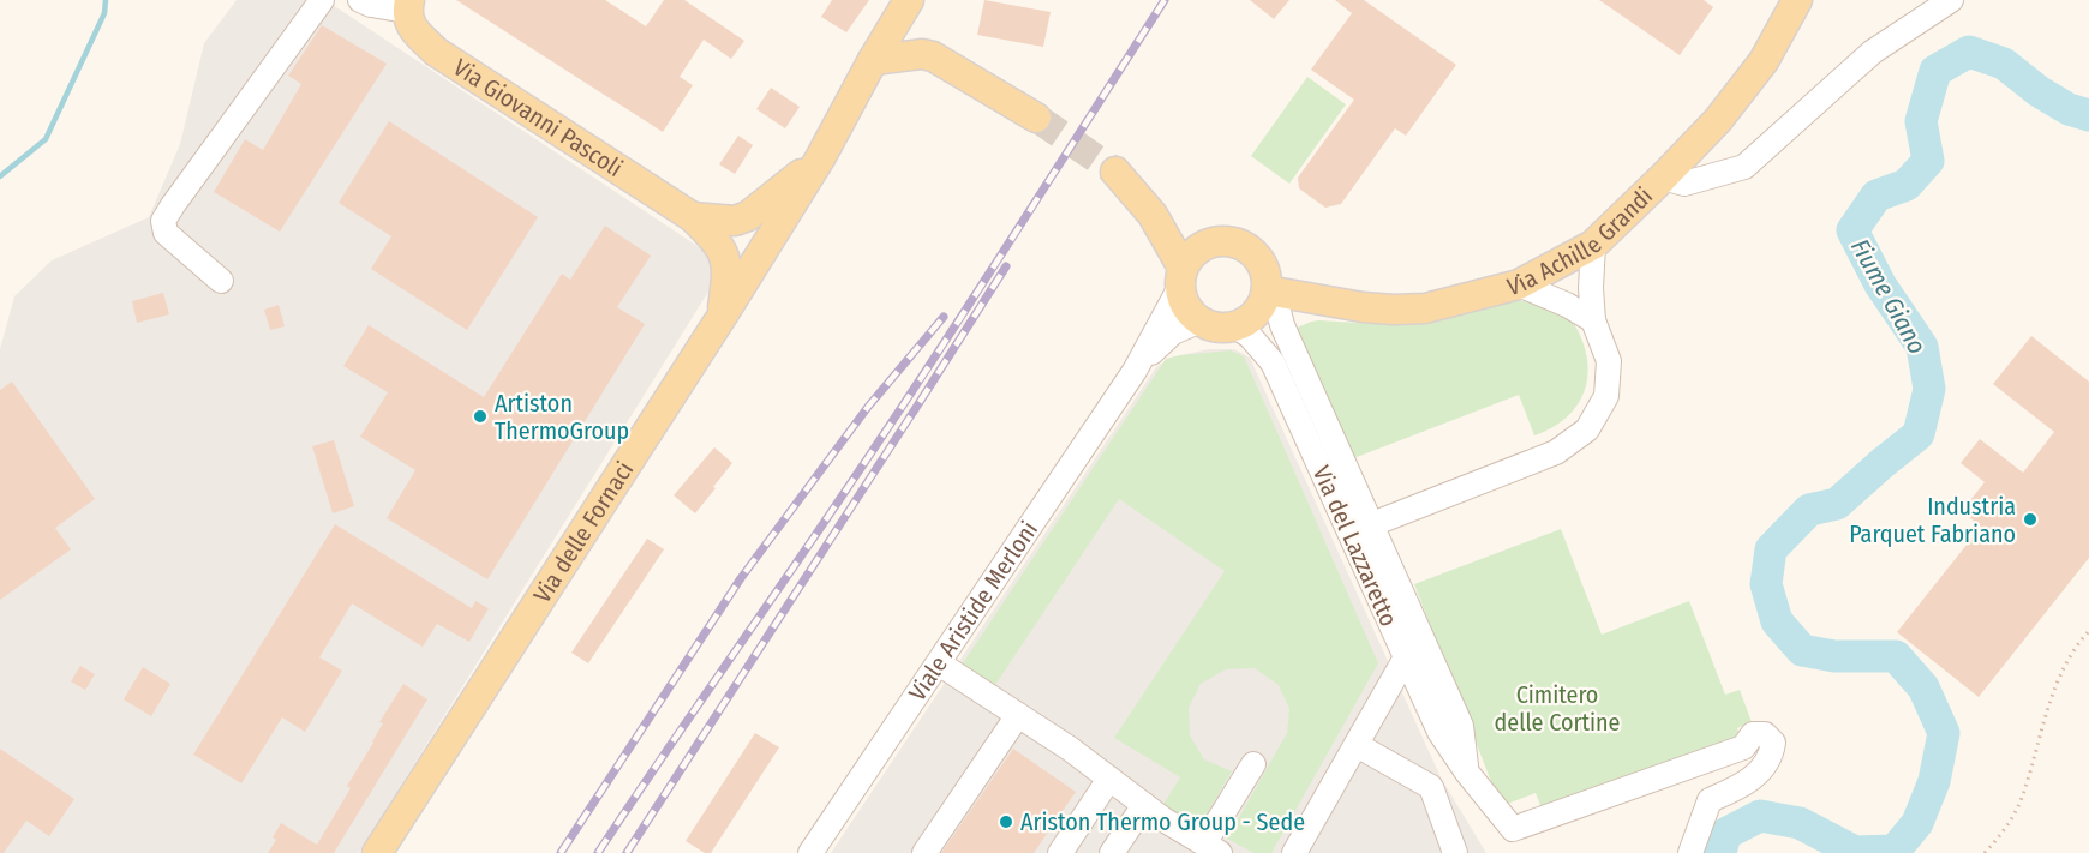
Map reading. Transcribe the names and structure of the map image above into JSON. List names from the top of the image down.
{
  "streets": {
    "main road": [
      "Via Giovanni Pascoli",
      "Via Achille Grandi",
      "Via delle Fornaci",
      "Viale Aristide Merloni"
    ],
    "street": ["Via del Lazzaretto"]
  },
  "crossings": [
    ["Via Giovanni Pascoli", "Via delle Fornaci"],
    ["Via Achille Grandi", "Via del Lazzaretto"],
    ["Via Achille Grandi", "Viale Aristide Merloni"],
    ["Via del Lazzaretto", "Viale Aristide Merloni"]
  ],
  "water": ["Fiume Giano"],
  "parks": ["Cimitero delle Cortine"],
  "places": ["Artiston ThermoGroup", "Industria Parquet Fabriano", "Ariston Thermo Group - Sede"]
}
